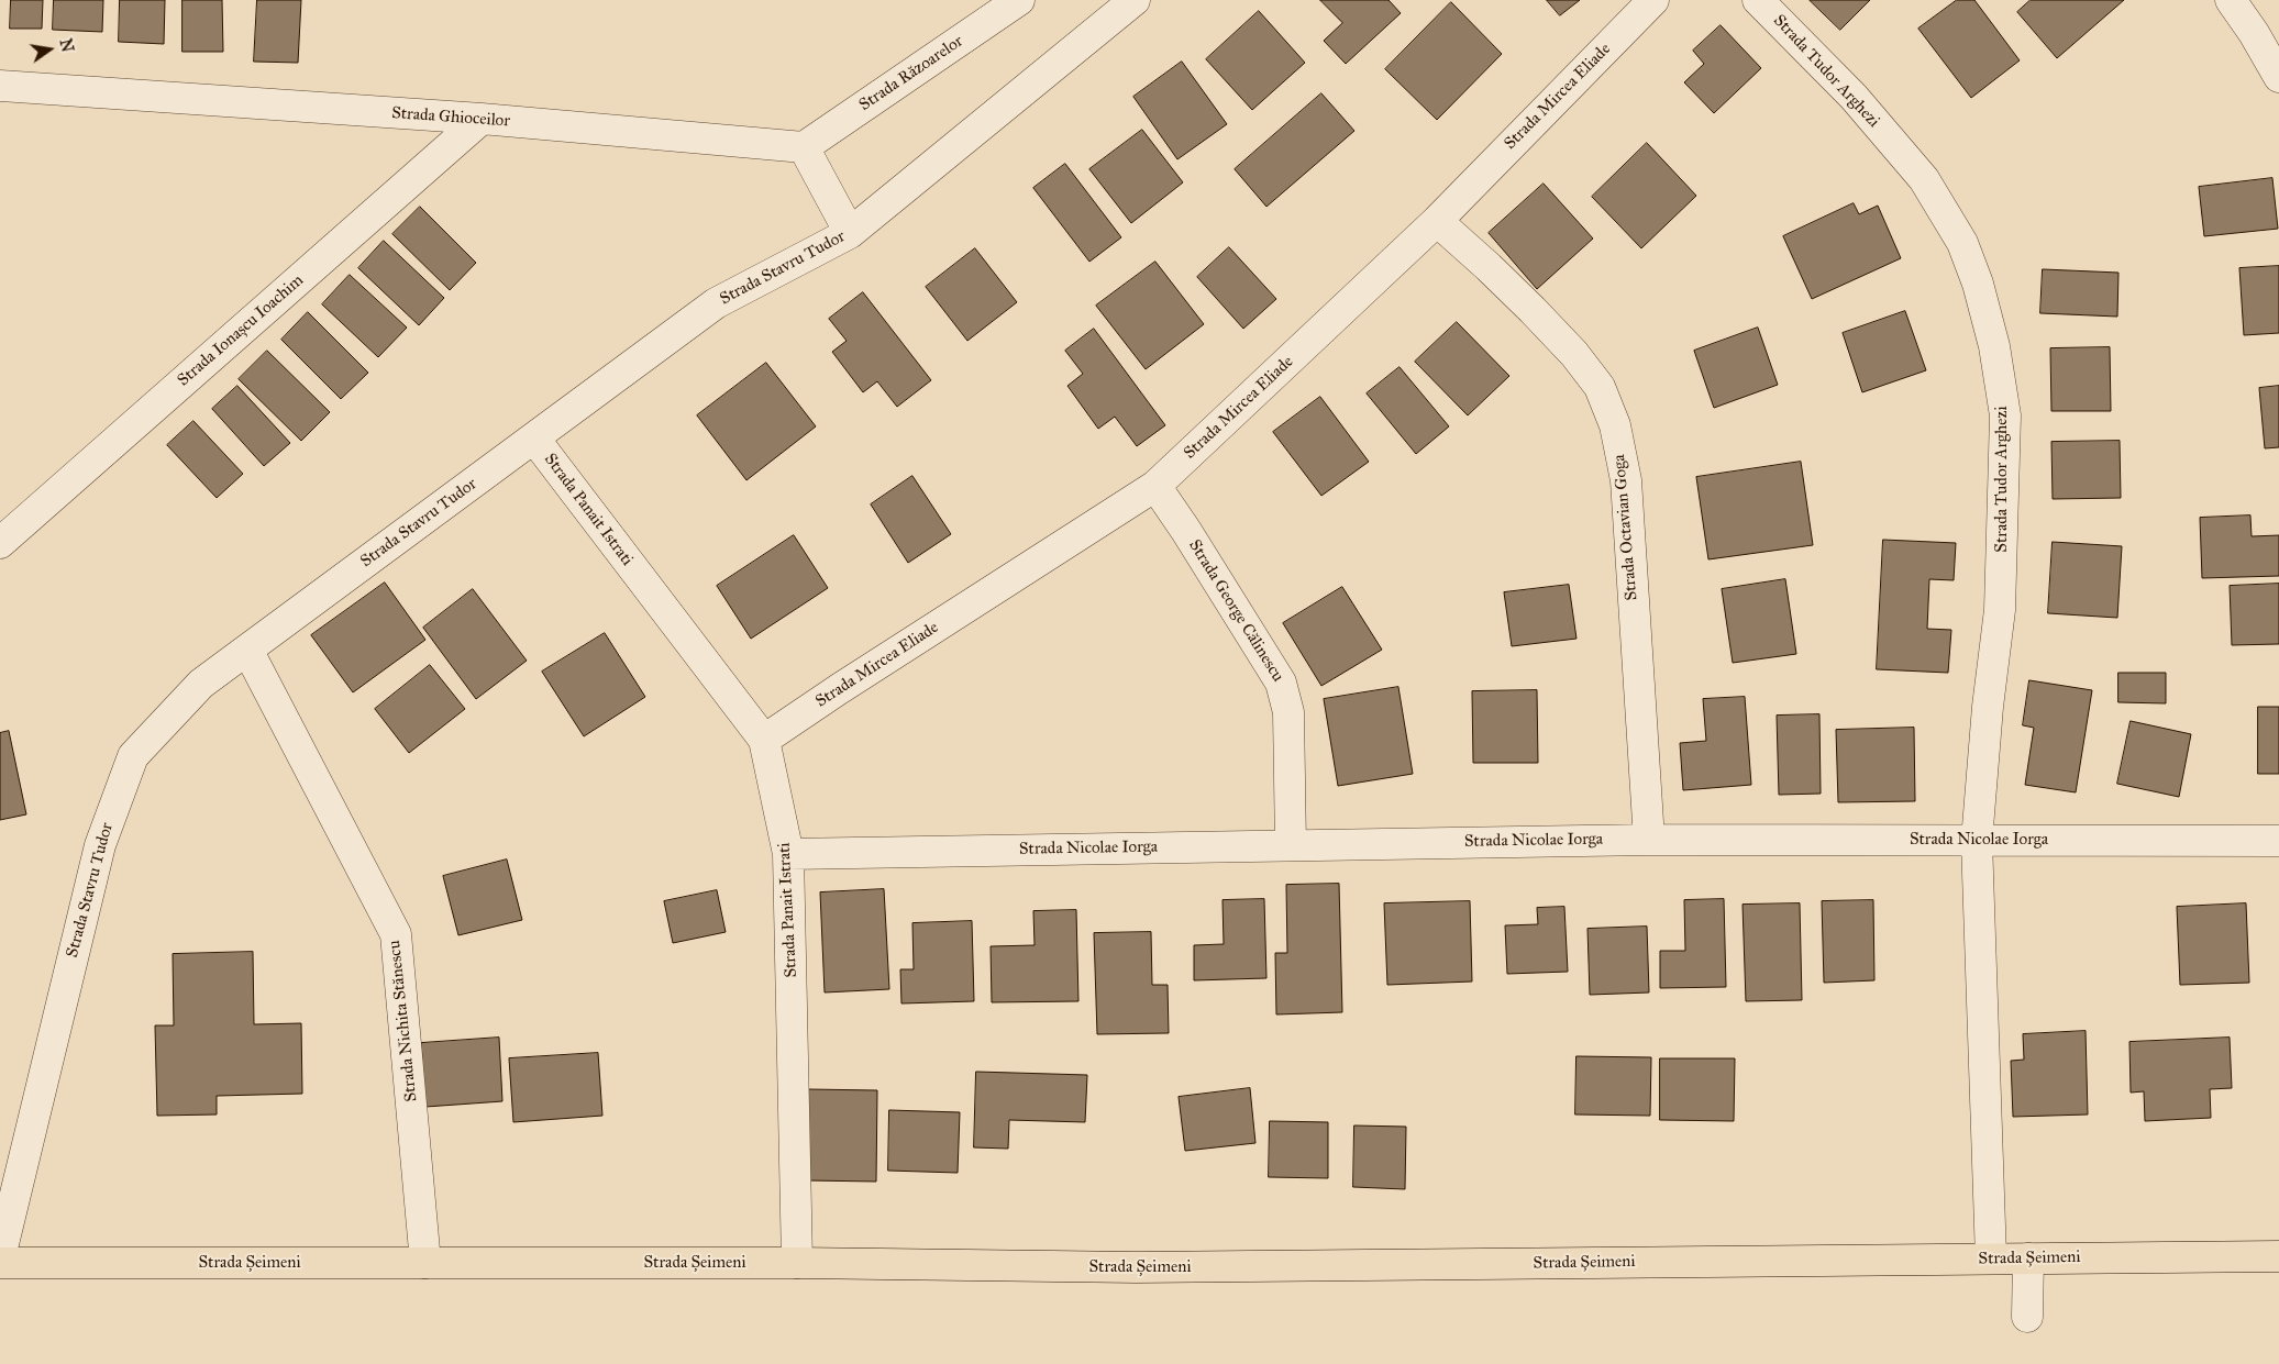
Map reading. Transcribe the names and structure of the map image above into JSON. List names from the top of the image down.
{
  "streets": {
    "main road": ["Strada Șeimeni"],
    "street": [
      "Strada Tudor Arghezi",
      "Strada Răzoarelor",
      "Strada Mircea Eliade",
      "Strada Ghioceilor",
      "Strada Stavru Tudor",
      "Strada Ionașcu Ioachim",
      "Strada Panait Istrati",
      "Strada Octavian Goga",
      "Strada George Călinescu",
      "Strada Nicolae Iorga",
      "Strada Nichita Stănescu"
    ]
  },
  "crossings": [
    ["Strada Tudor Arghezi", "Strada Nicolae Iorga"],
    ["Strada Tudor Arghezi", "Strada Șeimeni"],
    ["Strada Răzoarelor", "Strada Ghioceilor"],
    ["Strada Mircea Eliade", "Strada Panait Istrati"],
    ["Strada Mircea Eliade", "Strada Octavian Goga"],
    ["Strada Mircea Eliade", "Strada George Călinescu"],
    ["Strada Ghioceilor", "Strada Ionașcu Ioachim"],
    ["Strada Stavru Tudor", "Strada Panait Istrati"],
    ["Strada Stavru Tudor", "Strada Nichita Stănescu"],
    ["Strada Panait Istrati", "Strada Nicolae Iorga"],
    ["Strada Panait Istrati", "Strada Șeimeni"],
    ["Strada Octavian Goga", "Strada Nicolae Iorga"],
    ["Strada George Călinescu", "Strada Nicolae Iorga"],
    ["Strada Nichita Stănescu", "Strada Șeimeni"]
  ],
  "north": "right"
}
